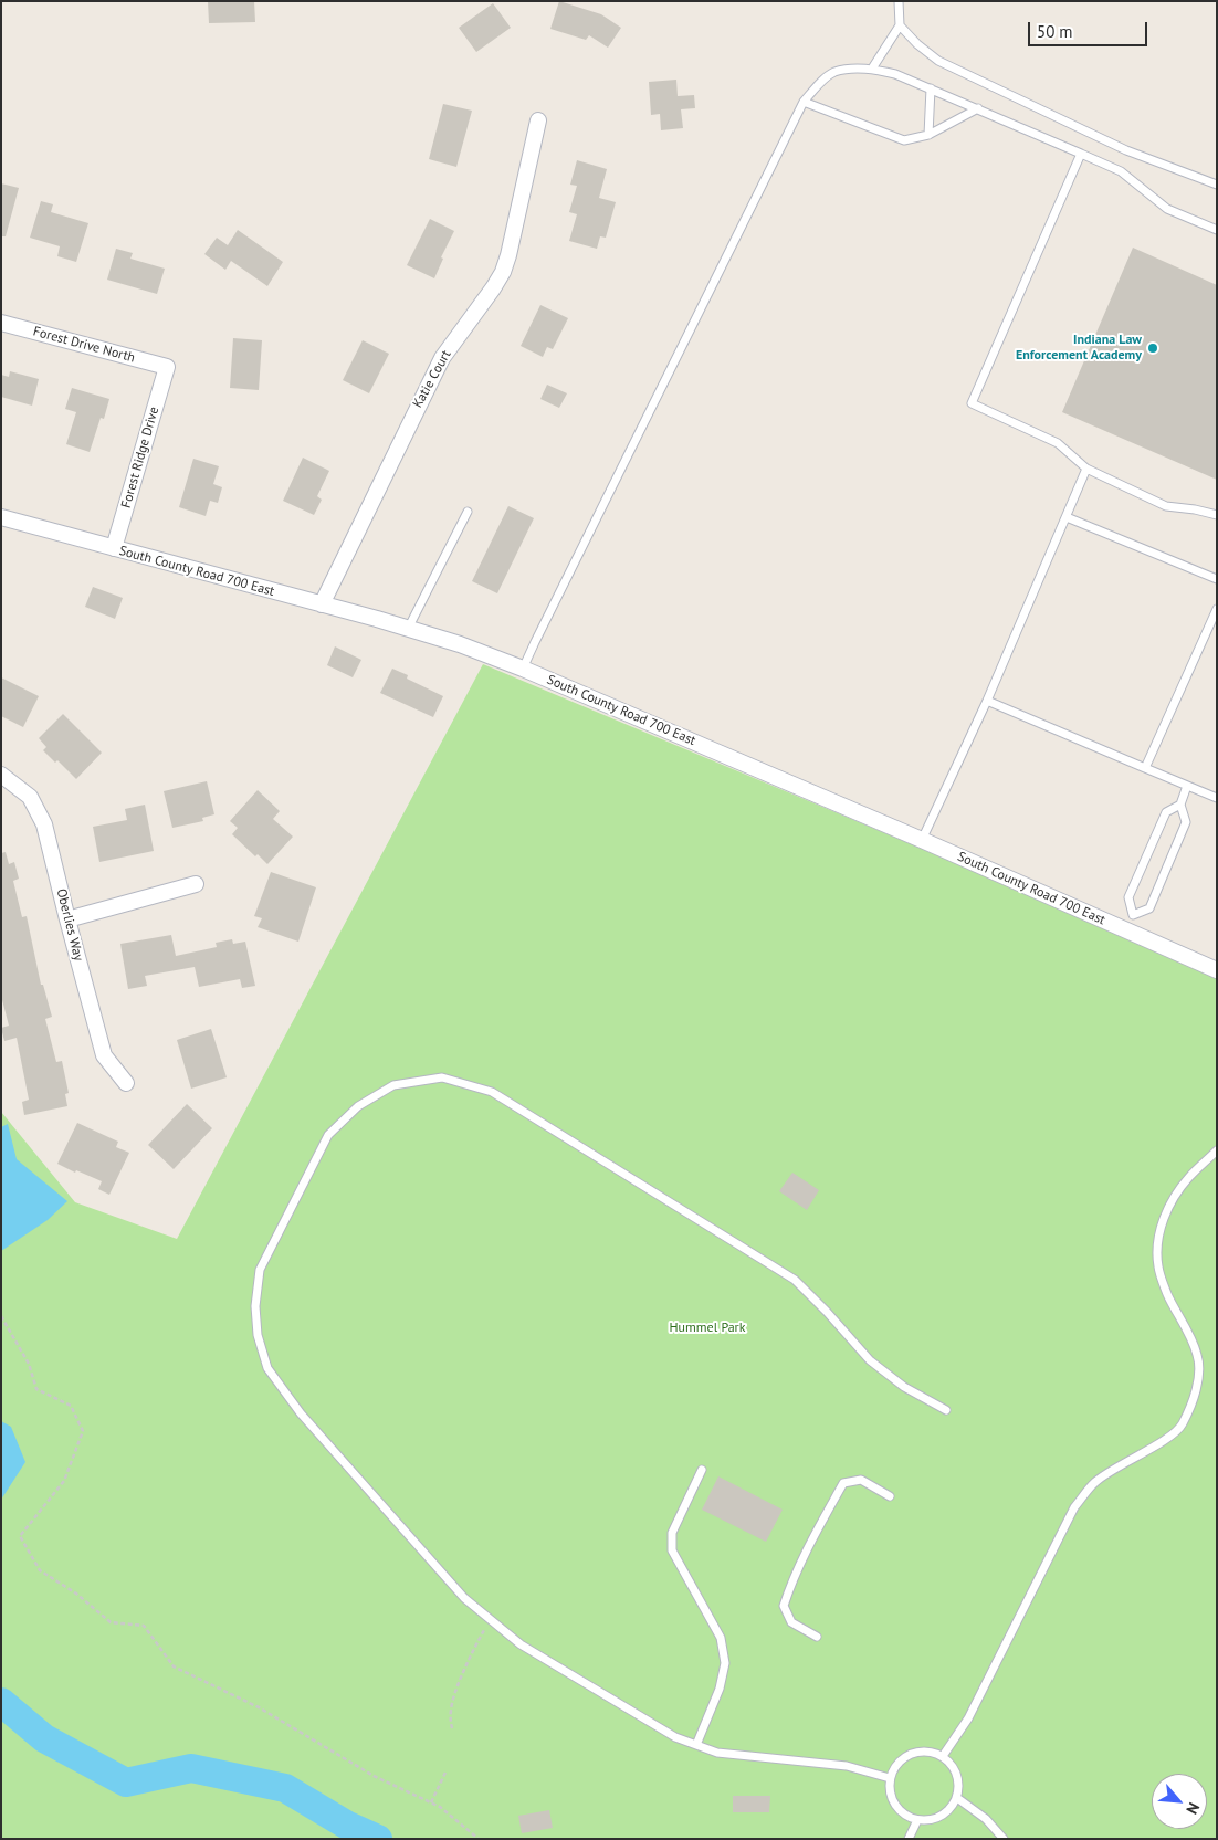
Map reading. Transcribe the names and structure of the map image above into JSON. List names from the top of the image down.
{
  "streets": {
    "street": [
      "Forest Drive North",
      "Katie Court",
      "Forest Ridge Drive",
      "South County Road 700 East",
      "Oberlies Way"
    ]
  },
  "crossings": [
    ["Forest Drive North", "Forest Ridge Drive"],
    ["Katie Court", "South County Road 700 East"],
    ["Forest Ridge Drive", "South County Road 700 East"]
  ],
  "parks": ["Hummel Park"],
  "places": ["Indiana Law Enforcement Academy"],
  "scale_bar": "50 m",
  "north": "bottom right"
}
